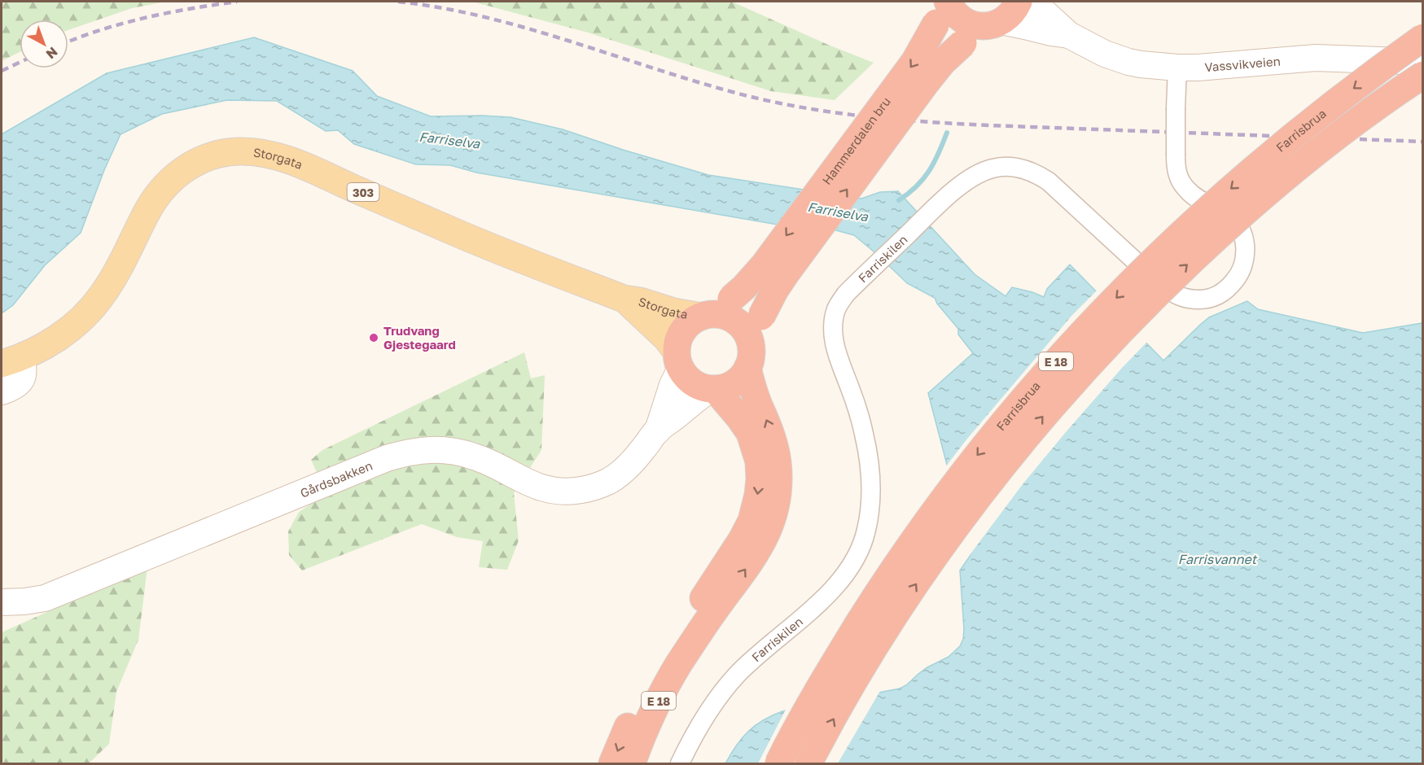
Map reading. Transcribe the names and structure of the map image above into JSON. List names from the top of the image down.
{
  "streets": {
    "highway": ["Farrisbrua", "Hammerdalen bru", "E 18"],
    "main road": ["Storgata", "303"],
    "street": ["Vassvikveien", "Farriskilen", "Gårdsbakken"]
  },
  "crossings": [
    ["Vassvikveien", "Hammerdalen bru"],
    ["Vassvikveien", "Farriskilen"],
    ["Hammerdalen bru", "Storgata"],
    ["Hammerdalen bru", "E 18"],
    ["Hammerdalen bru", "Gårdsbakken"],
    ["Storgata", "E 18"],
    ["Storgata", "Gårdsbakken"],
    ["E 18", "Gårdsbakken"]
  ],
  "water": ["Farriselva", "Farrisvannet"],
  "places": ["Trudvang Gjestegaard"],
  "north": "bottom right"
}
